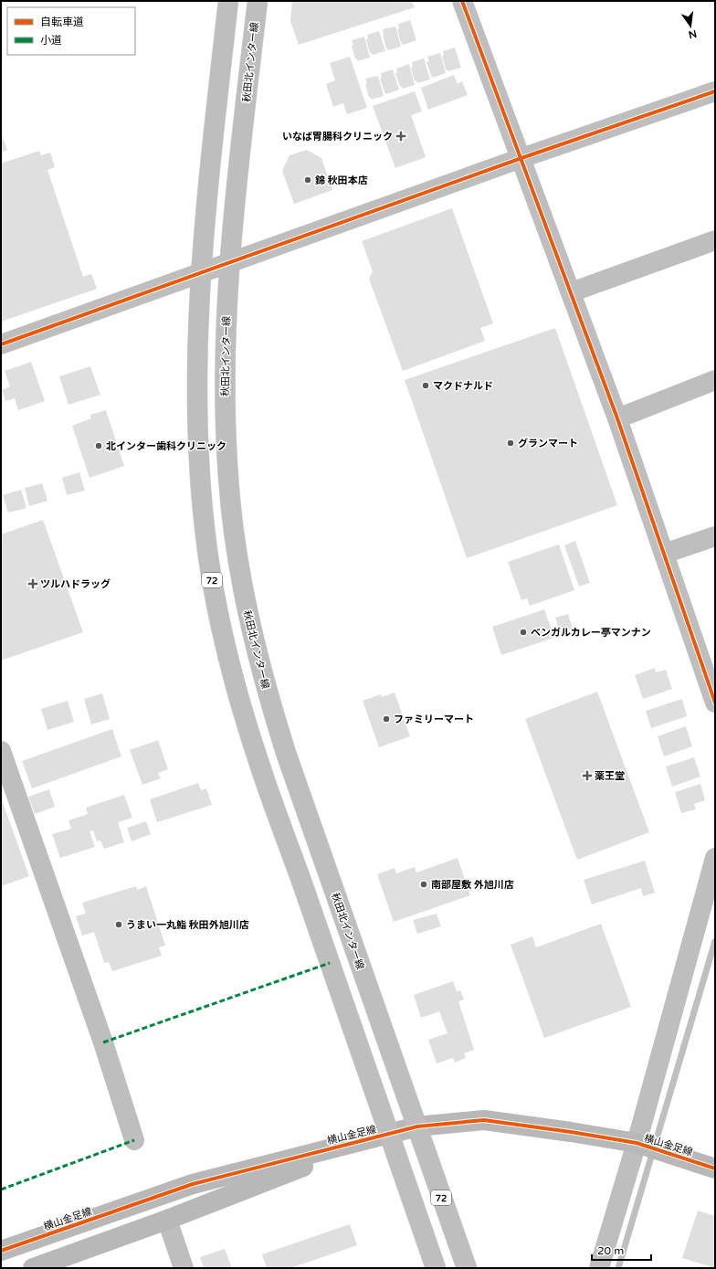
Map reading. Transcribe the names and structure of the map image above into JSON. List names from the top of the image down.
{
  "streets": {
    "street": ["秋田北インター線", "72", "横山金足線"]
  },
  "crossings": [
    ["秋田北インター線", "横山金足線"],
    ["72", "横山金足線"]
  ],
  "places": {
    "health": ["いなば胃腸科クリニック", "ツルハドラッグ", "薬王堂"],
    "other": [
      "錦 秋田本店",
      "マクドナルド",
      "グランマート",
      "北インター歯科クリニック",
      "ベンガルカレー亭マンナン",
      "ファミリーマート",
      "南部屋敷 外旭川店",
      "うまい一丸鮨 秋田外旭川店"
    ]
  },
  "legend": ["自転車道", "小道"],
  "scale_bar": "20 m",
  "north": "bottom"
}
